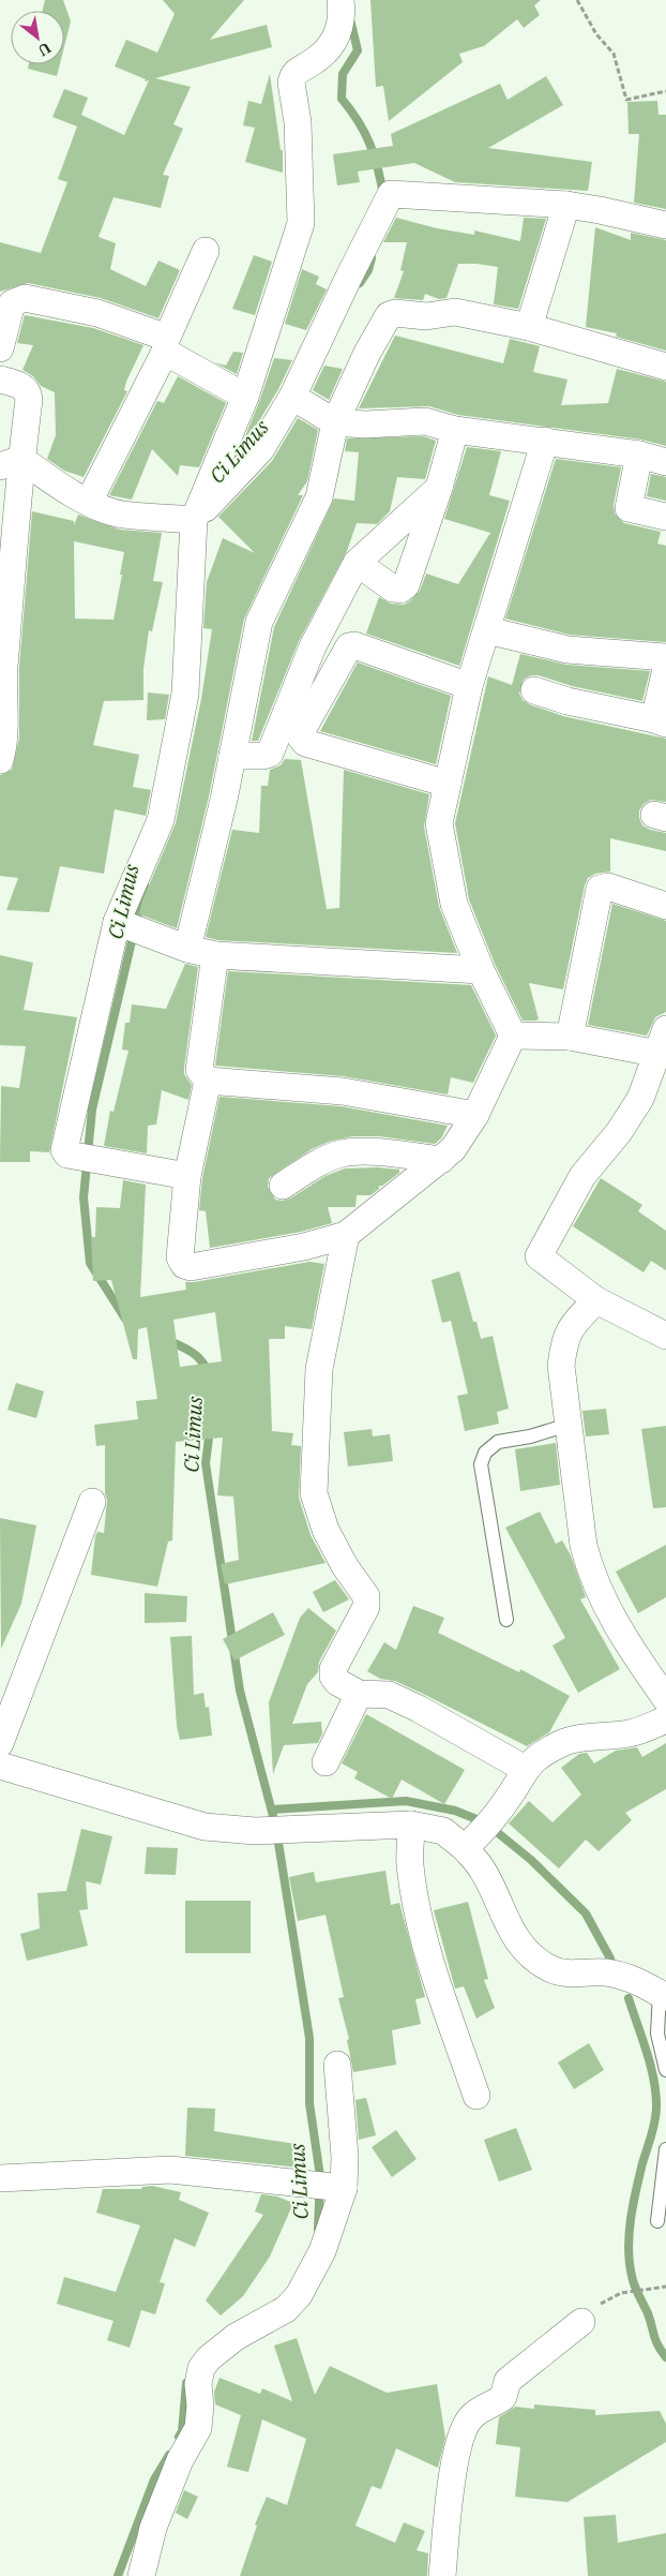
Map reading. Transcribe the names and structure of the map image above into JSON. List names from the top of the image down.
{
  "water": ["Ci Limus"],
  "north": "bottom right"
}
